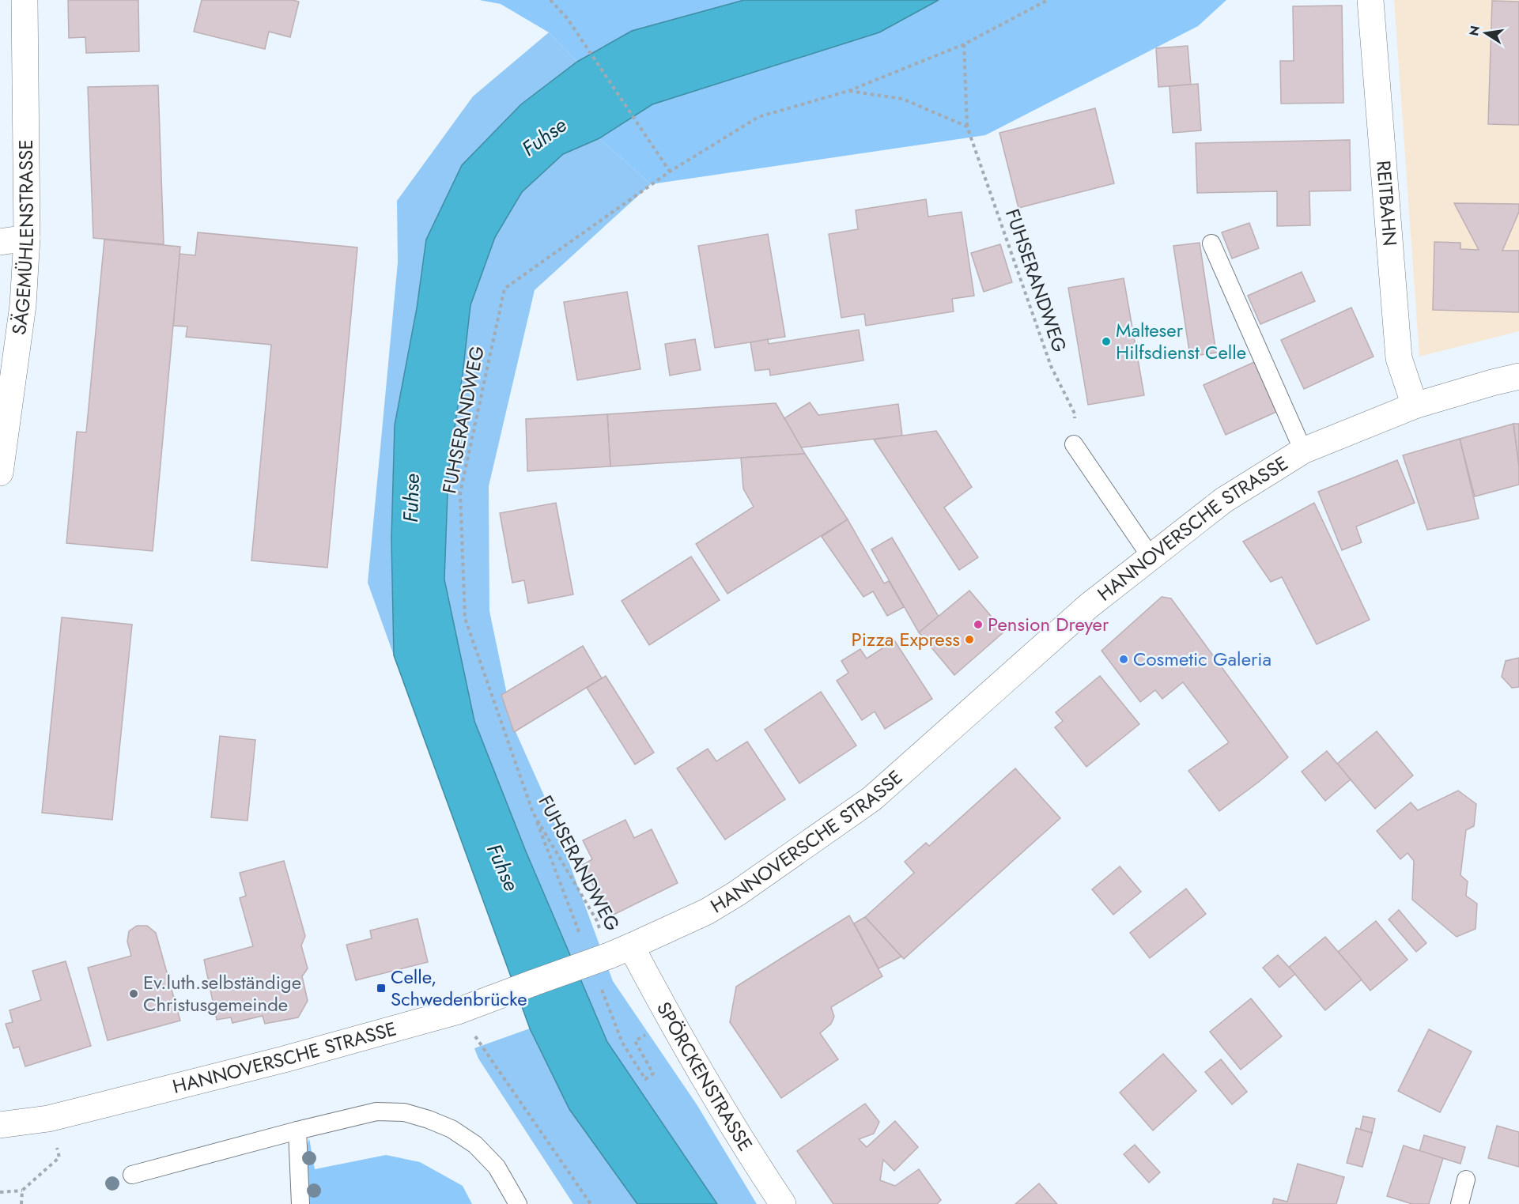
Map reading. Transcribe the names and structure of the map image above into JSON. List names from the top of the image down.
{
  "streets": {
    "main road": [
      "REITBAHN",
      "SÄGEMÜHLENSTRASSE",
      "HANNOVERSCHE STRASSE",
      "SPÖRCKENSTRASSE"
    ],
    "path": ["FUHSERANDWEG"]
  },
  "crossings": [
    ["REITBAHN", "HANNOVERSCHE STRASSE"],
    ["FUHSERANDWEG", "HANNOVERSCHE STRASSE"],
    ["FUHSERANDWEG", "SPÖRCKENSTRASSE"],
    ["HANNOVERSCHE STRASSE", "SPÖRCKENSTRASSE"]
  ],
  "water": ["Fuhse"],
  "places": {
    "other": [
      "Malteser Hilfsdienst Celle",
      "Pension Dreyer",
      "Pizza Express",
      "Cosmetic Galeria",
      "Ev.luth.selbständige Christusgemeinde"
    ],
    "transit": ["Celle, Schwedenbrücke"]
  },
  "north": "left"
}
